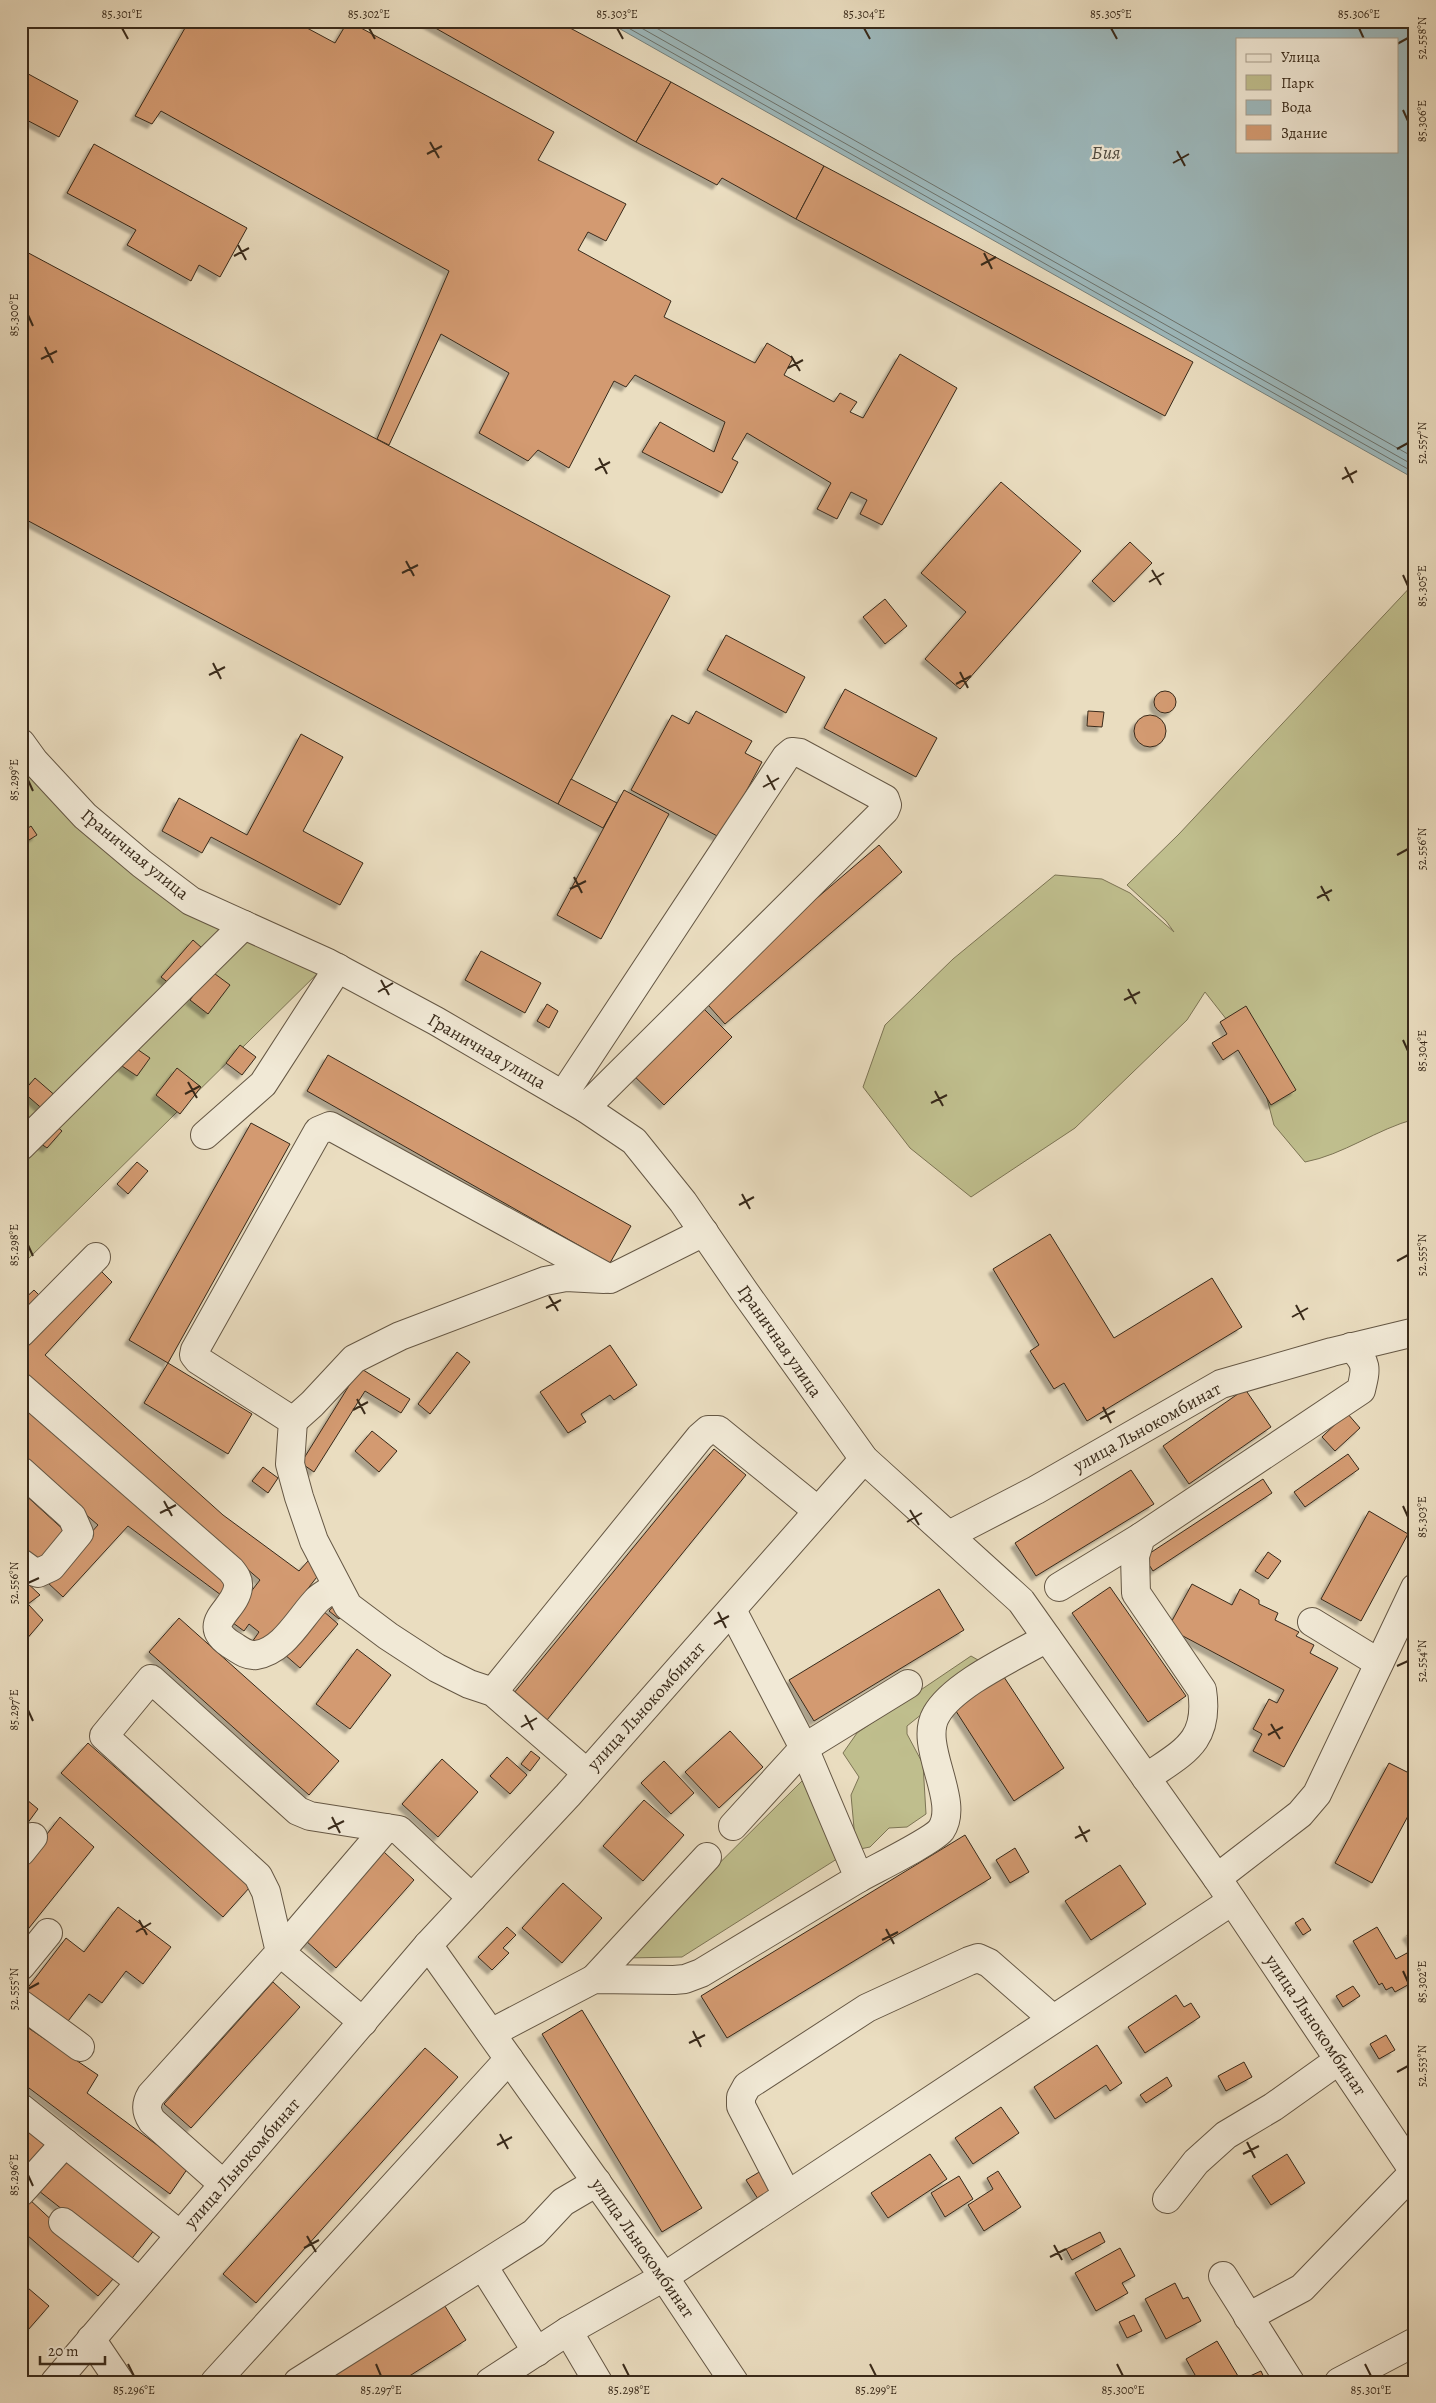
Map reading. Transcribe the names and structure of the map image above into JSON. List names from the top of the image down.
{
  "streets": {
    "street": ["Граничная улица", "улица Льнокомбинат"]
  },
  "crossings": [
    ["Граничная улица", "улица Льнокомбинат"]
  ],
  "water": ["Бия"],
  "legend": [
    "Улица",
    "Парк",
    "Вода",
    "Здание"
  ],
  "scale_bar": "20 m",
  "coordinates": [
    "85.301°E",
    "85.302°E",
    "85.303°E",
    "85.304°E",
    "85.305°E",
    "85.306°E",
    "52.558°N",
    "85.300°E",
    "52.557°N",
    "85.299°E",
    "52.556°N",
    "85.298°E",
    "52.555°N",
    "52.554°N",
    "85.297°E",
    "52.553°N",
    "85.296°E"
  ]
}
